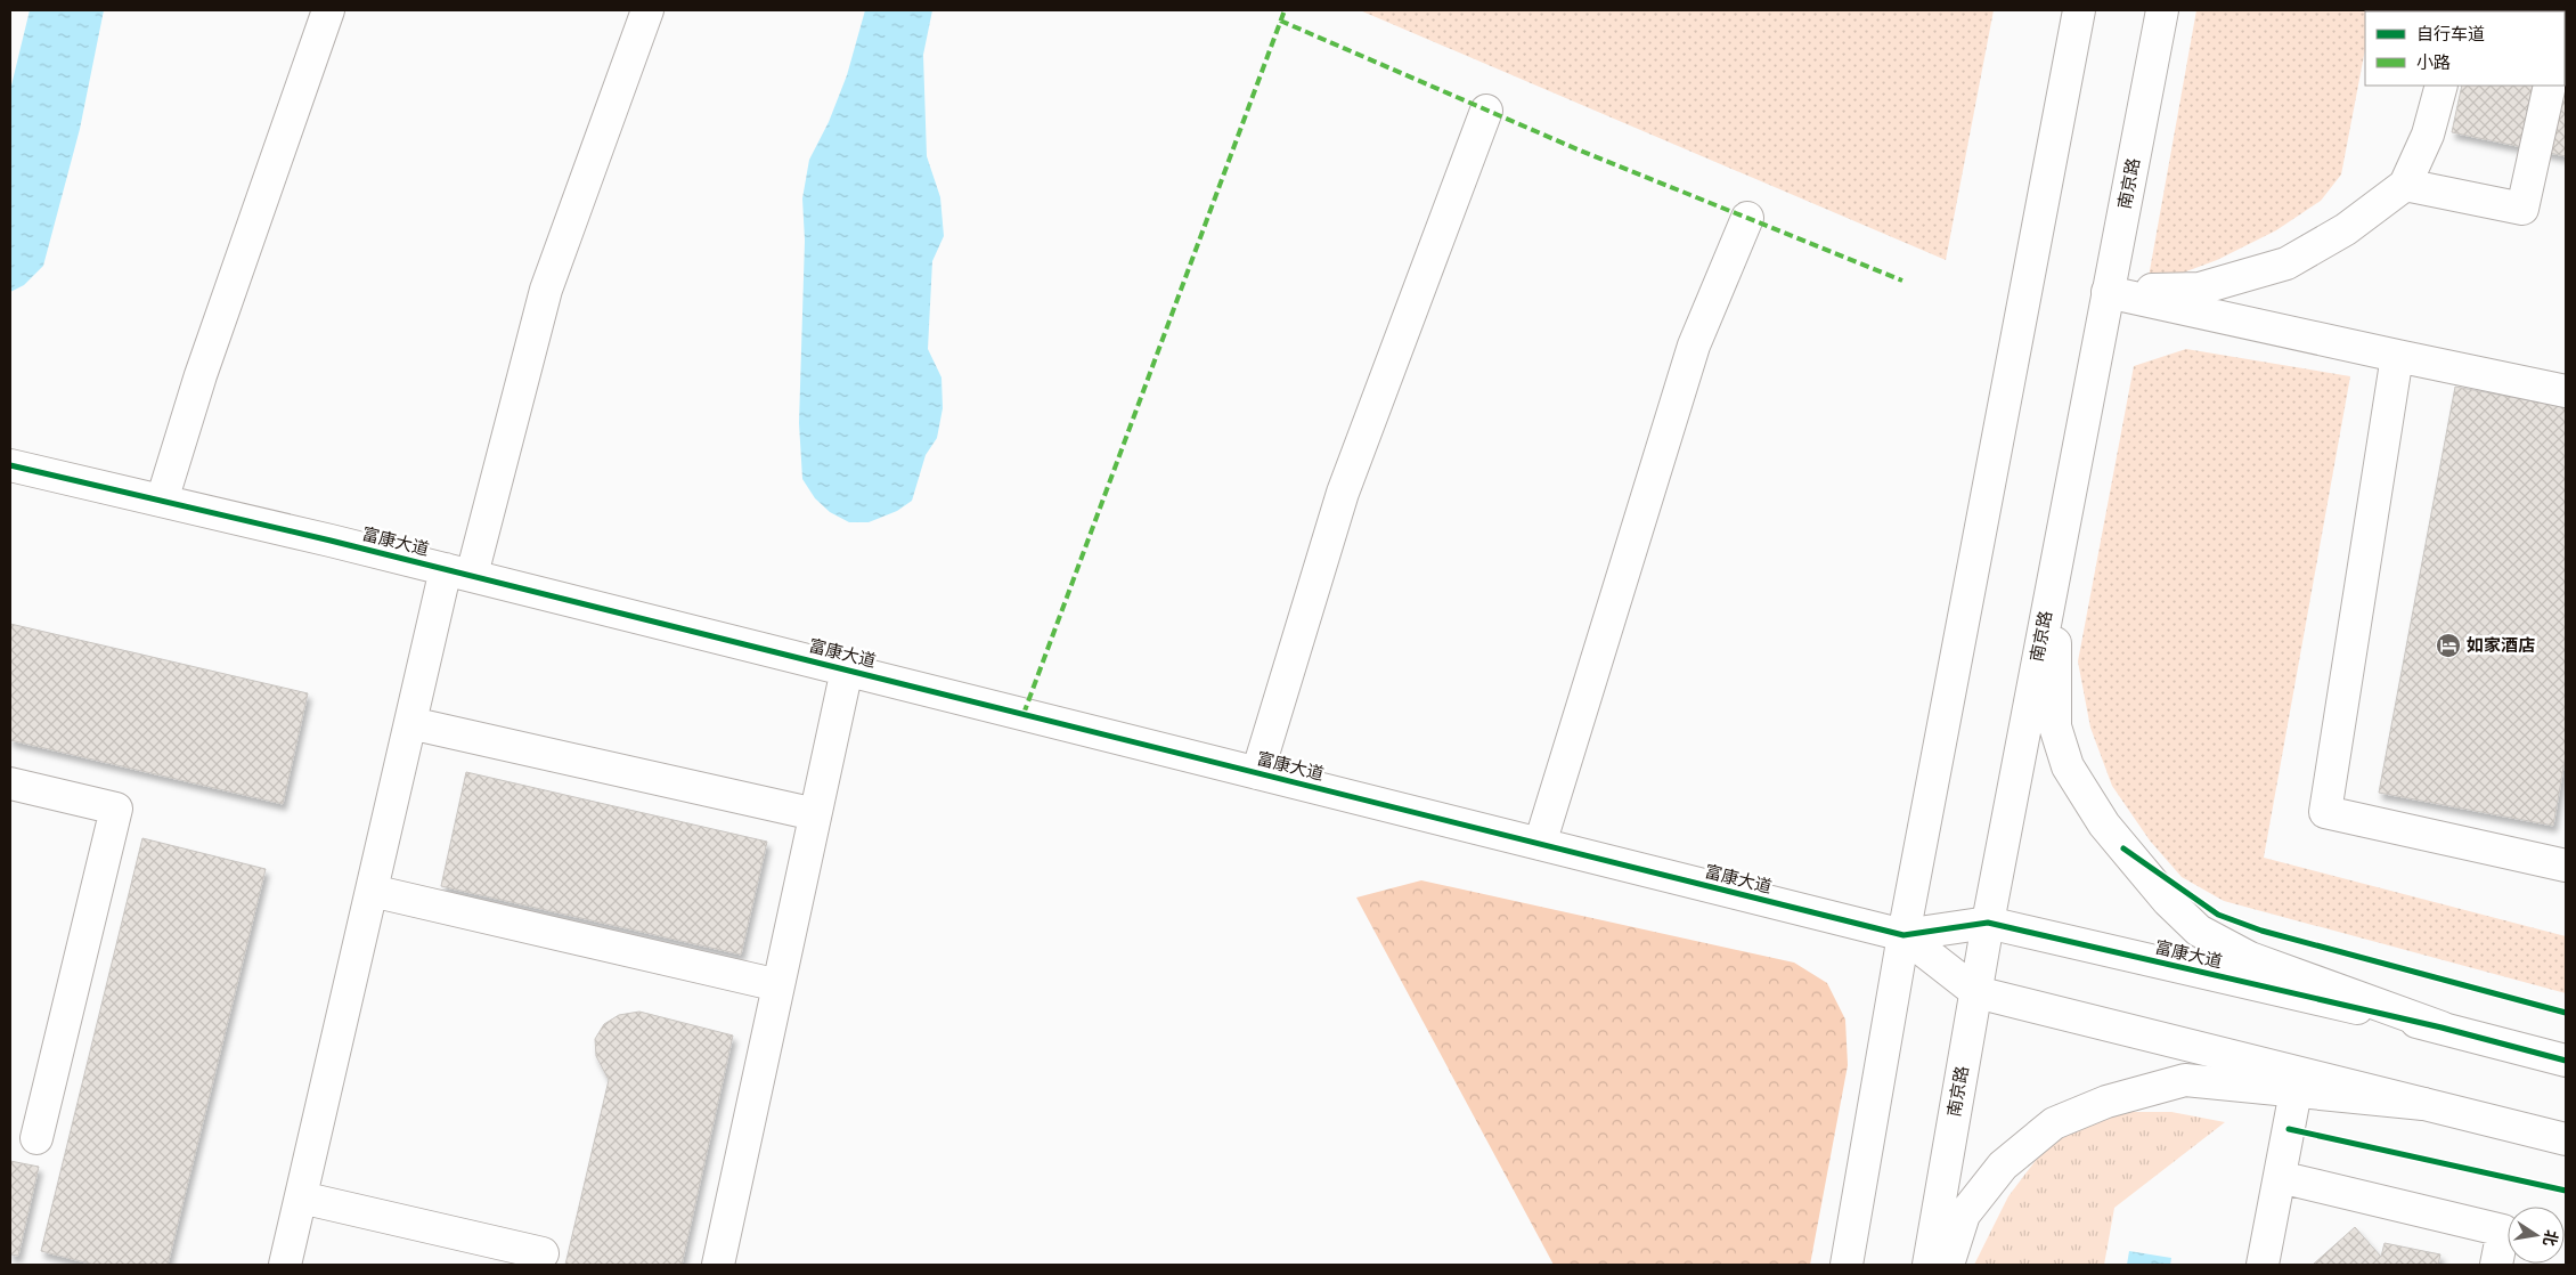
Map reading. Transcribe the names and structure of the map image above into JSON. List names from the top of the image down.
{
  "streets": {
    "street": ["南京路", "富康大道"]
  },
  "crossings": [
    ["南京路", "富康大道"]
  ],
  "places": {
    "hotel": ["如家酒店"]
  },
  "legend": ["自行车道", "小路"],
  "north": "right"
}
